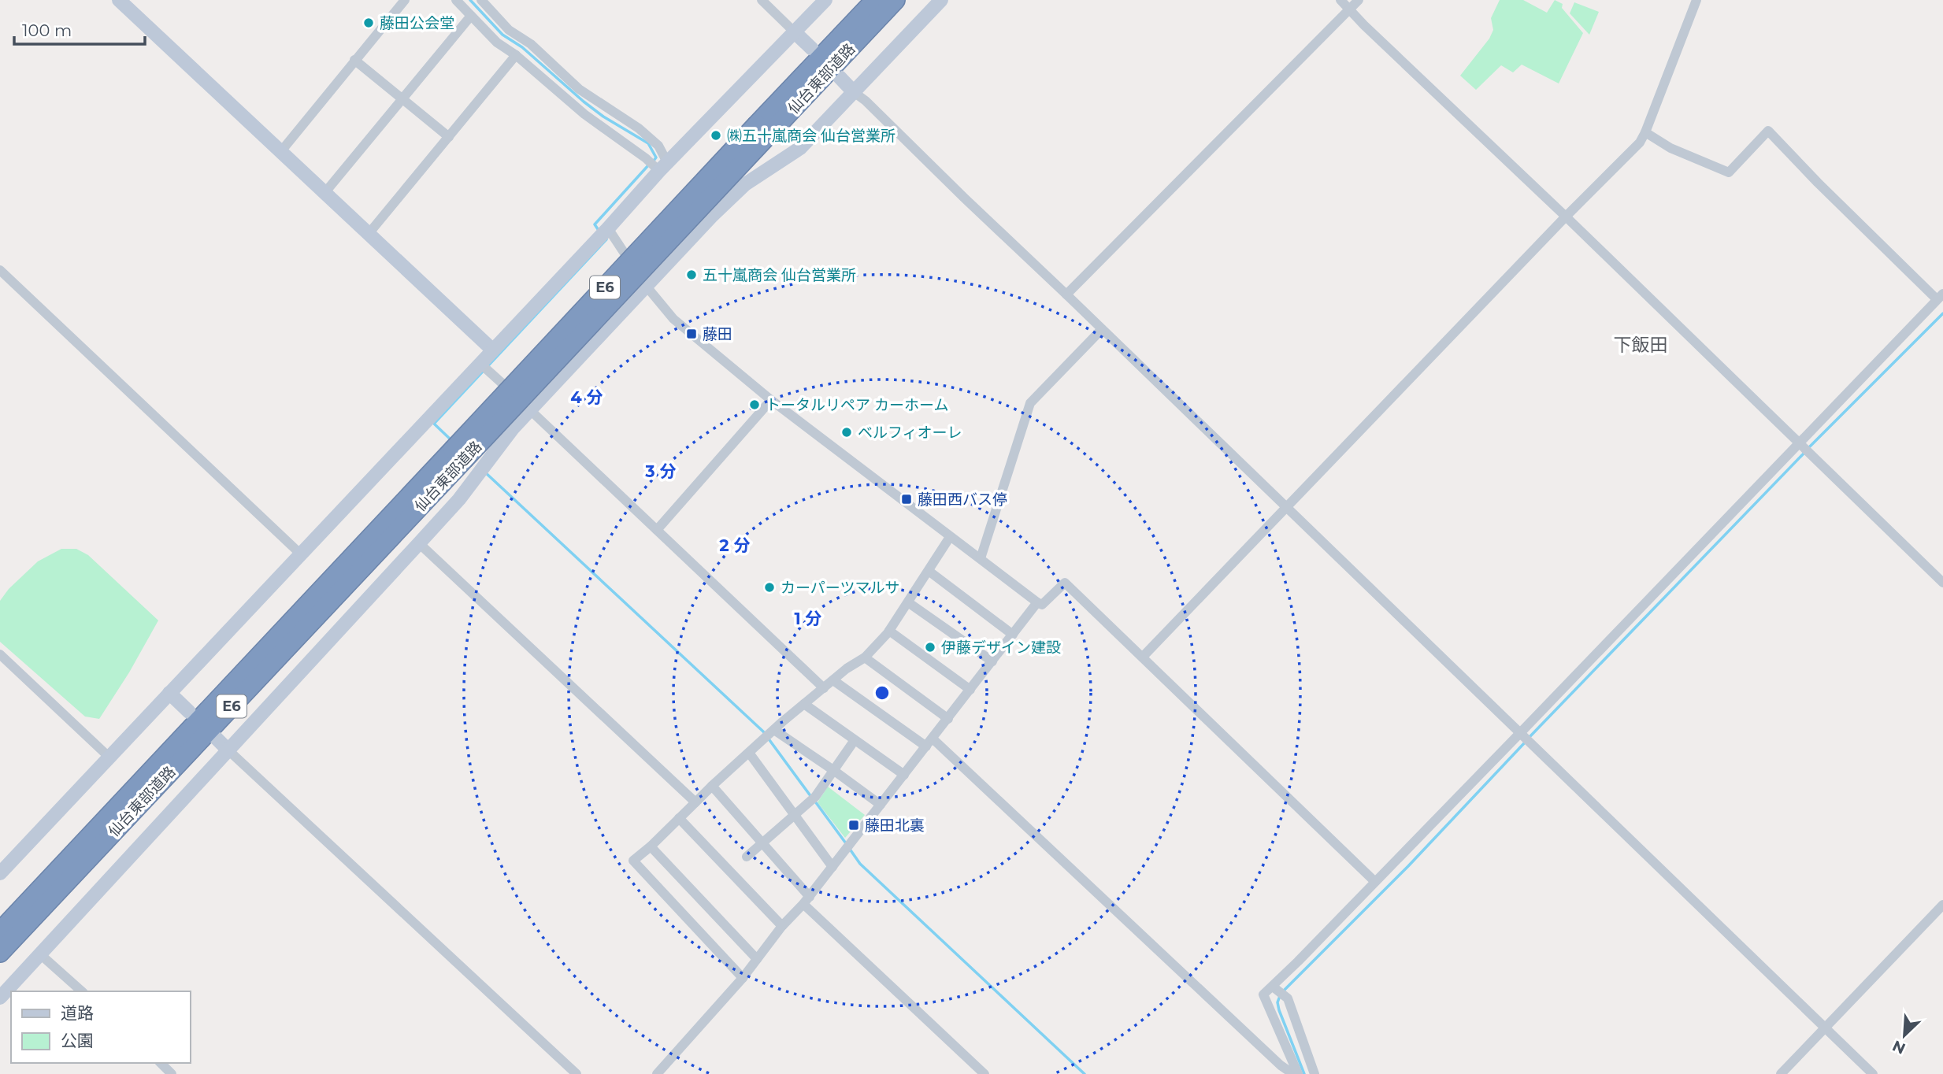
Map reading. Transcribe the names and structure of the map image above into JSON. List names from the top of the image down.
{
  "streets": {
    "highway": ["仙台東部道路", "E6"]
  },
  "districts": ["下飯田"],
  "places": {
    "other": [
      "藤田公会堂",
      "㈱五十嵐商会 仙台営業所",
      "五十嵐商会 仙台営業所",
      "トータルリペア カーホーム",
      "ベルフィオーレ",
      "カーパーツマルサ",
      "伊藤デザイン建設"
    ],
    "transit": ["藤田", "藤田西バス停", "藤田北裏"]
  },
  "legend": ["道路", "公園"],
  "scale_bar": "100 m",
  "north": "bottom left",
  "rings": [
    "4 分",
    "3 分",
    "2 分",
    "1 分"
  ]
}
